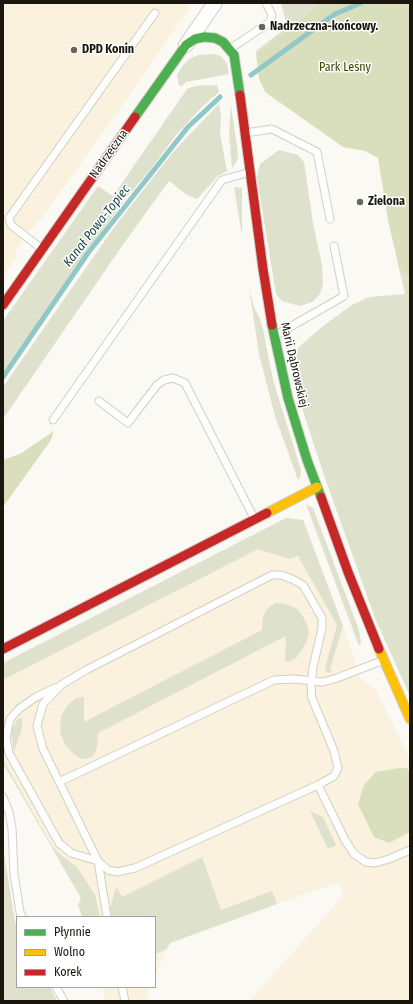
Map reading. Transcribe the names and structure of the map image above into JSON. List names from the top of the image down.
{
  "streets": {
    "street": ["Nadrzeczna", "Marii Dąbrowskiej"]
  },
  "water": ["Kanał Powa-Topiec"],
  "parks": ["Park Leśny"],
  "places": ["Nadrzeczna-końcowy.", "DPD Konin", "Zielona"],
  "legend": ["Płynnie", "Wolno", "Korek"]
}
